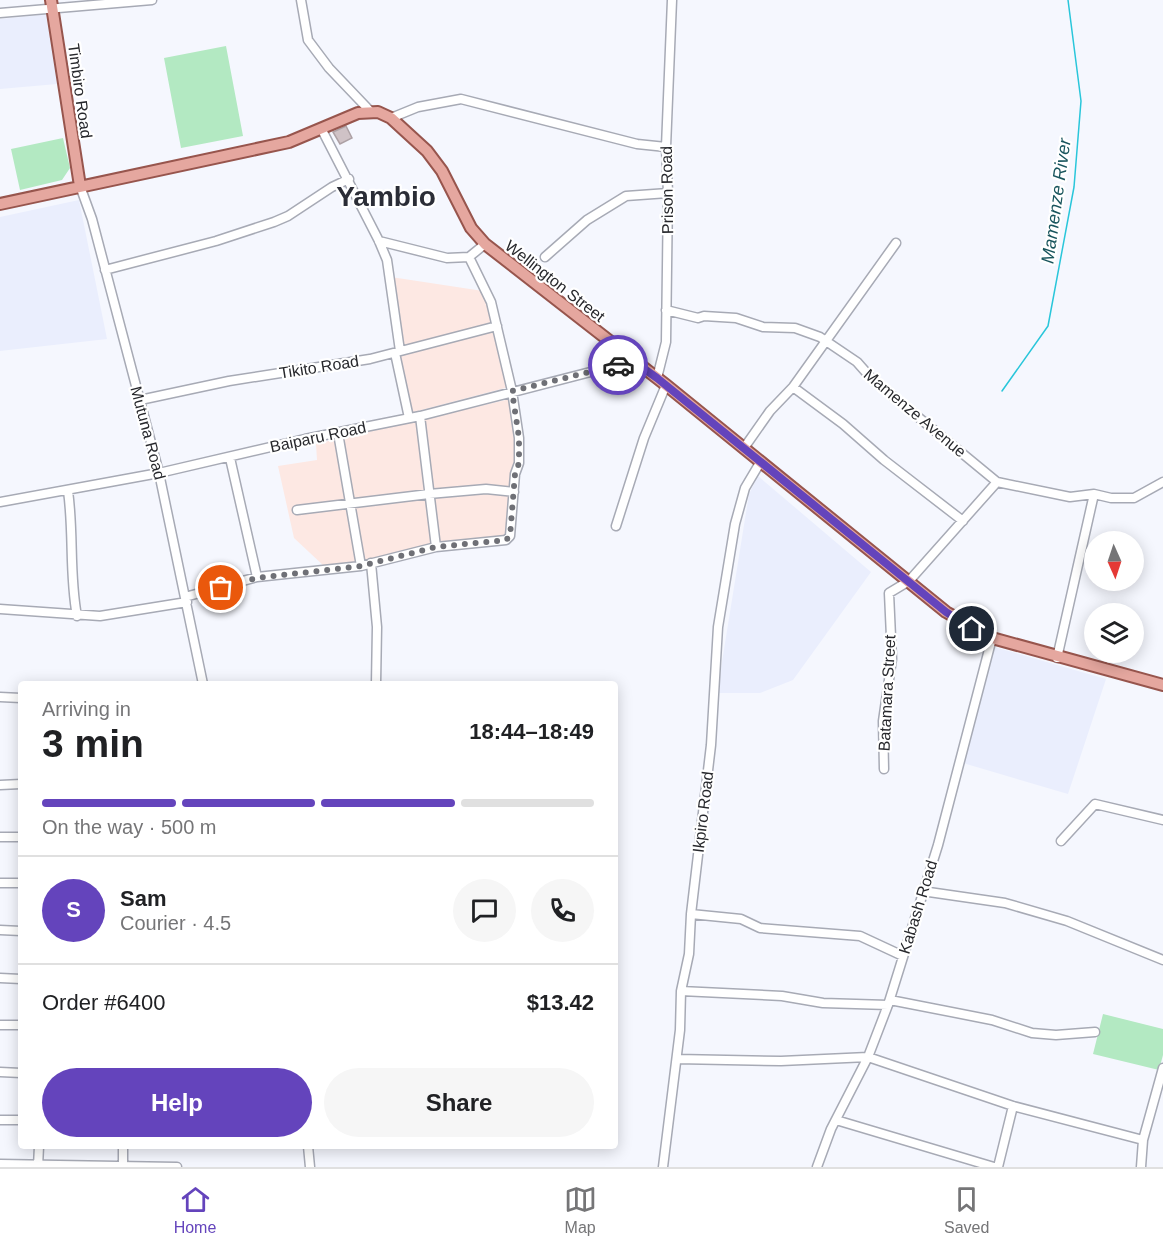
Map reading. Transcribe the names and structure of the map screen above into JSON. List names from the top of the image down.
{
  "streets": {
    "main road": ["Timbiro Road", "Wellington Street"],
    "street": [
      "Prison Road",
      "Tikito Road",
      "Mamenze Avenue",
      "Mutuna Road",
      "Baiparu Road",
      "Batamara Street",
      "Ikpiro Road",
      "Kabash Road"
    ]
  },
  "crossings": [
    ["Timbiro Road", "Mutuna Road"],
    ["Prison Road", "Wellington Street"],
    ["Prison Road", "Mamenze Avenue"],
    ["Wellington Street", "Baiparu Road"],
    ["Wellington Street", "Batamara Street"],
    ["Wellington Street", "Ikpiro Road"],
    ["Wellington Street", "Kabash Road"],
    ["Tikito Road", "Mutuna Road"],
    ["Mamenze Avenue", "Batamara Street"],
    ["Mutuna Road", "Baiparu Road"]
  ],
  "districts": ["Yambio"],
  "water": ["Mamenze River"],
  "north": "bottom",
  "page": {
    "heading": ["3 min", "Arriving in", "18:44–18:49"],
    "panel": [
      "Sam",
      "Courier · 4.5",
      "Order #6400",
      "$13.42"
    ],
    "bar": "On the way · 500 m",
    "round": "S",
    "buttons": ["Help", "Share"],
    "tabs": ["Home", "Map", "Saved"]
  }
}
